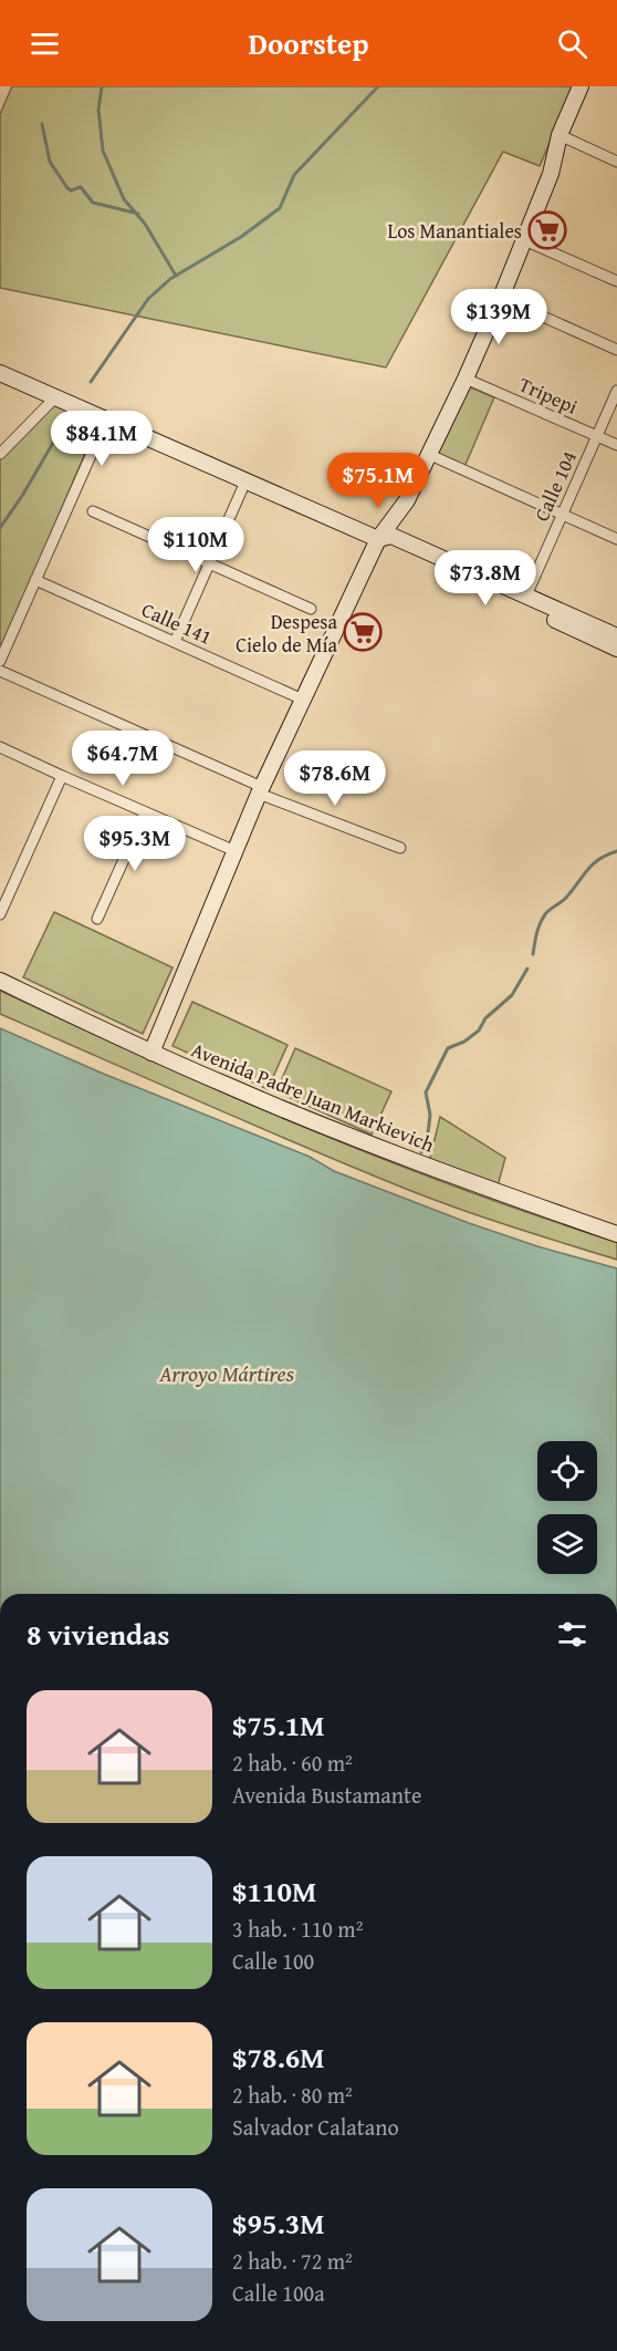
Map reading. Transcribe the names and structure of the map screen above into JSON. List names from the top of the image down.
{
  "streets": {
    "street": [
      "Tripepi",
      "Calle 104",
      "Calle 141",
      "Avenida Padre Juan Markievich"
    ]
  },
  "crossings": [
    ["Tripepi", "Calle 104"]
  ],
  "water": ["Arroyo Mártires"],
  "places": {
    "supermarket": ["Los Manantiales", "Despesa Cielo de Mía"]
  },
  "page": {
    "header": "Doorstep",
    "price": [
      "$139M",
      "$84.1M",
      "$75.1M",
      "$110M",
      "$73.8M",
      "$64.7M",
      "$78.6M",
      "$95.3M"
    ],
    "heading": "8 viviendas",
    "list": [
      {
        "name": "$75.1M",
        "note": "2 hab. · 60 m² · Avenida Bustamante"
      },
      {
        "name": "$110M",
        "note": "3 hab. · 110 m² · Calle 100"
      },
      {
        "name": "$78.6M",
        "note": "2 hab. · 80 m² · Salvador Calatano"
      },
      {
        "name": "$95.3M",
        "note": "2 hab. · 72 m² · Calle 100a"
      }
    ]
  }
}
